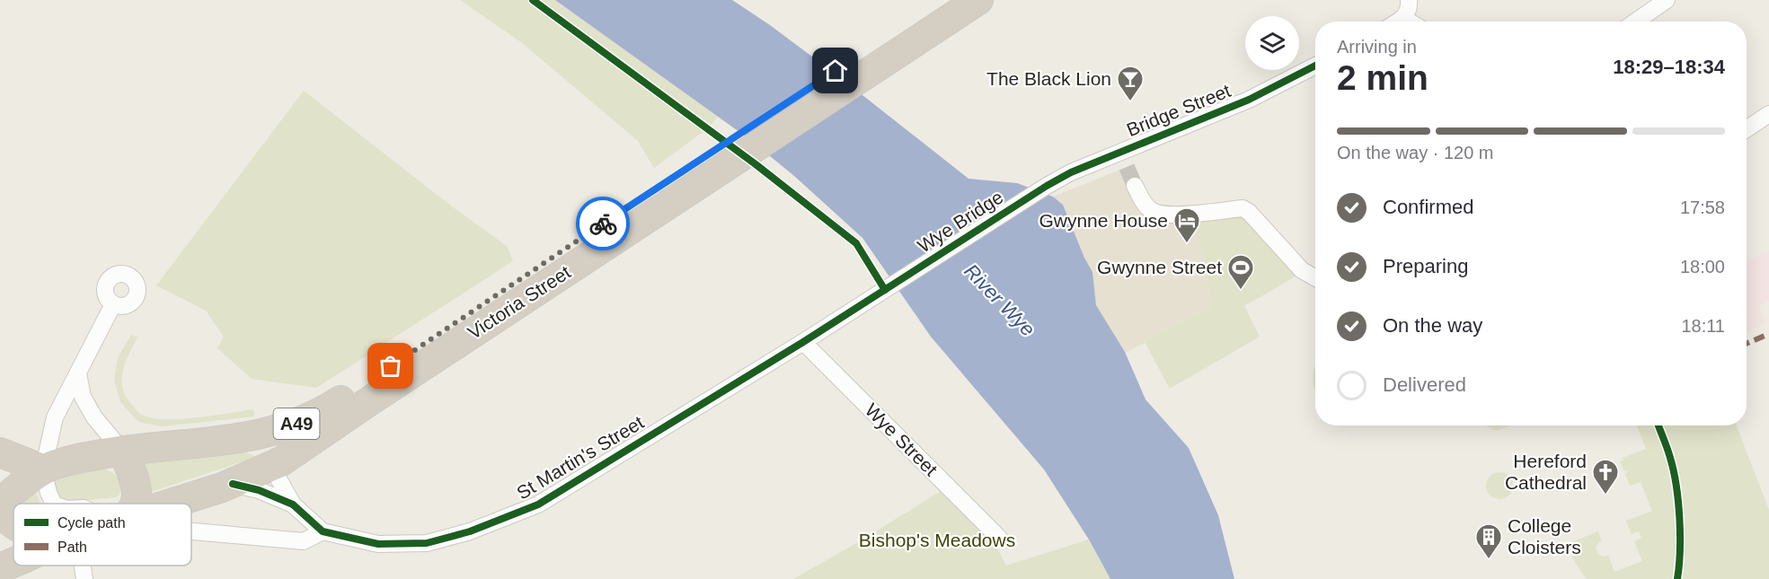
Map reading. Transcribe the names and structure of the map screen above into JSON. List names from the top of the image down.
{
  "streets": {
    "highway": ["Victoria Street", "A49"],
    "street": [
      "Bridge Street",
      "Wye Bridge",
      "Wye Street",
      "St Martin's Street"
    ]
  },
  "crossings": [
    ["Bridge Street", "Wye Bridge"],
    ["Wye Bridge", "St Martin's Street"],
    ["Victoria Street", "St Martin's Street"],
    ["Wye Street", "St Martin's Street"]
  ],
  "water": ["River Wye"],
  "parks": ["Bishop's Meadows"],
  "places": {
    "bar": ["The Black Lion"],
    "hotel": ["Gwynne House"],
    "sports": ["Gwynne Street"],
    "church": ["Hereford Cathedral"],
    "building": ["College Cloisters"]
  },
  "legend": ["Cycle path", "Path"],
  "page": {
    "heading": ["2 min", "Arriving in", "18:29–18:34"],
    "bar": "On the way · 120 m",
    "list": [
      ["Confirmed", "17:58"],
      ["Preparing", "18:00"],
      ["On the way", "18:11"],
      "Delivered"
    ]
  }
}
